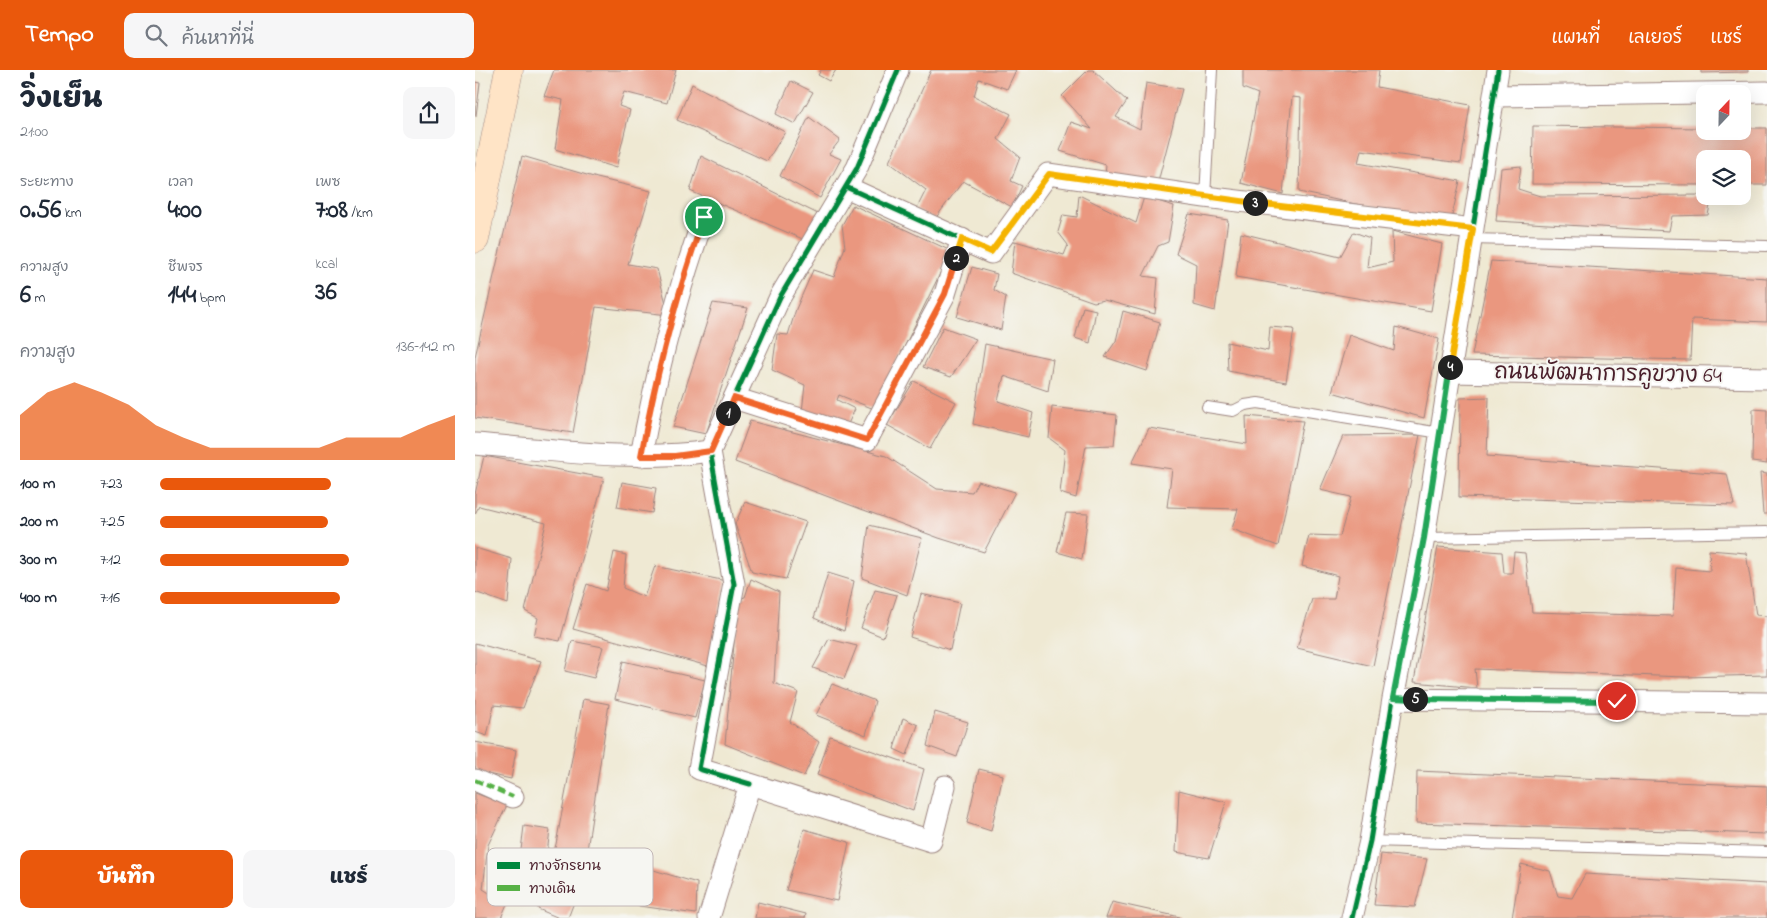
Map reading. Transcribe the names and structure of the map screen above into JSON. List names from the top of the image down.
{
  "streets": {
    "street": ["ถนนพัฒนาการคูขวาง 64"]
  },
  "legend": ["ทางจักรยาน", "ทางเดิน"],
  "north": "top",
  "page": {
    "header": "Tempo",
    "search": "ค้นหาที่นี่",
    "nav": ["แผนที่", "เลเยอร์", "แชร์"],
    "heading": ["วิ่งเย็น", "21:00"],
    "stats": [
      ["ระยะทาง", "0.56 km"],
      ["เวลา", "4:00"],
      ["เพซ", "7:08 /km"],
      ["ความสูง", "6 m"],
      ["ชีพจร", "144 bpm"],
      ["kcal", "36"]
    ],
    "pins": [
      "3",
      "2",
      "4",
      "1",
      "5"
    ],
    "chart": ["ความสูง", "136–142 m"],
    "list": [
      {
        "name": "100 m",
        "note": "7:23"
      },
      {
        "name": "200 m",
        "note": "7:25"
      },
      {
        "name": "300 m",
        "note": "7:12"
      },
      {
        "name": "400 m",
        "note": "7:16"
      }
    ],
    "buttons": ["บันทึก", "แชร์"]
  }
}
